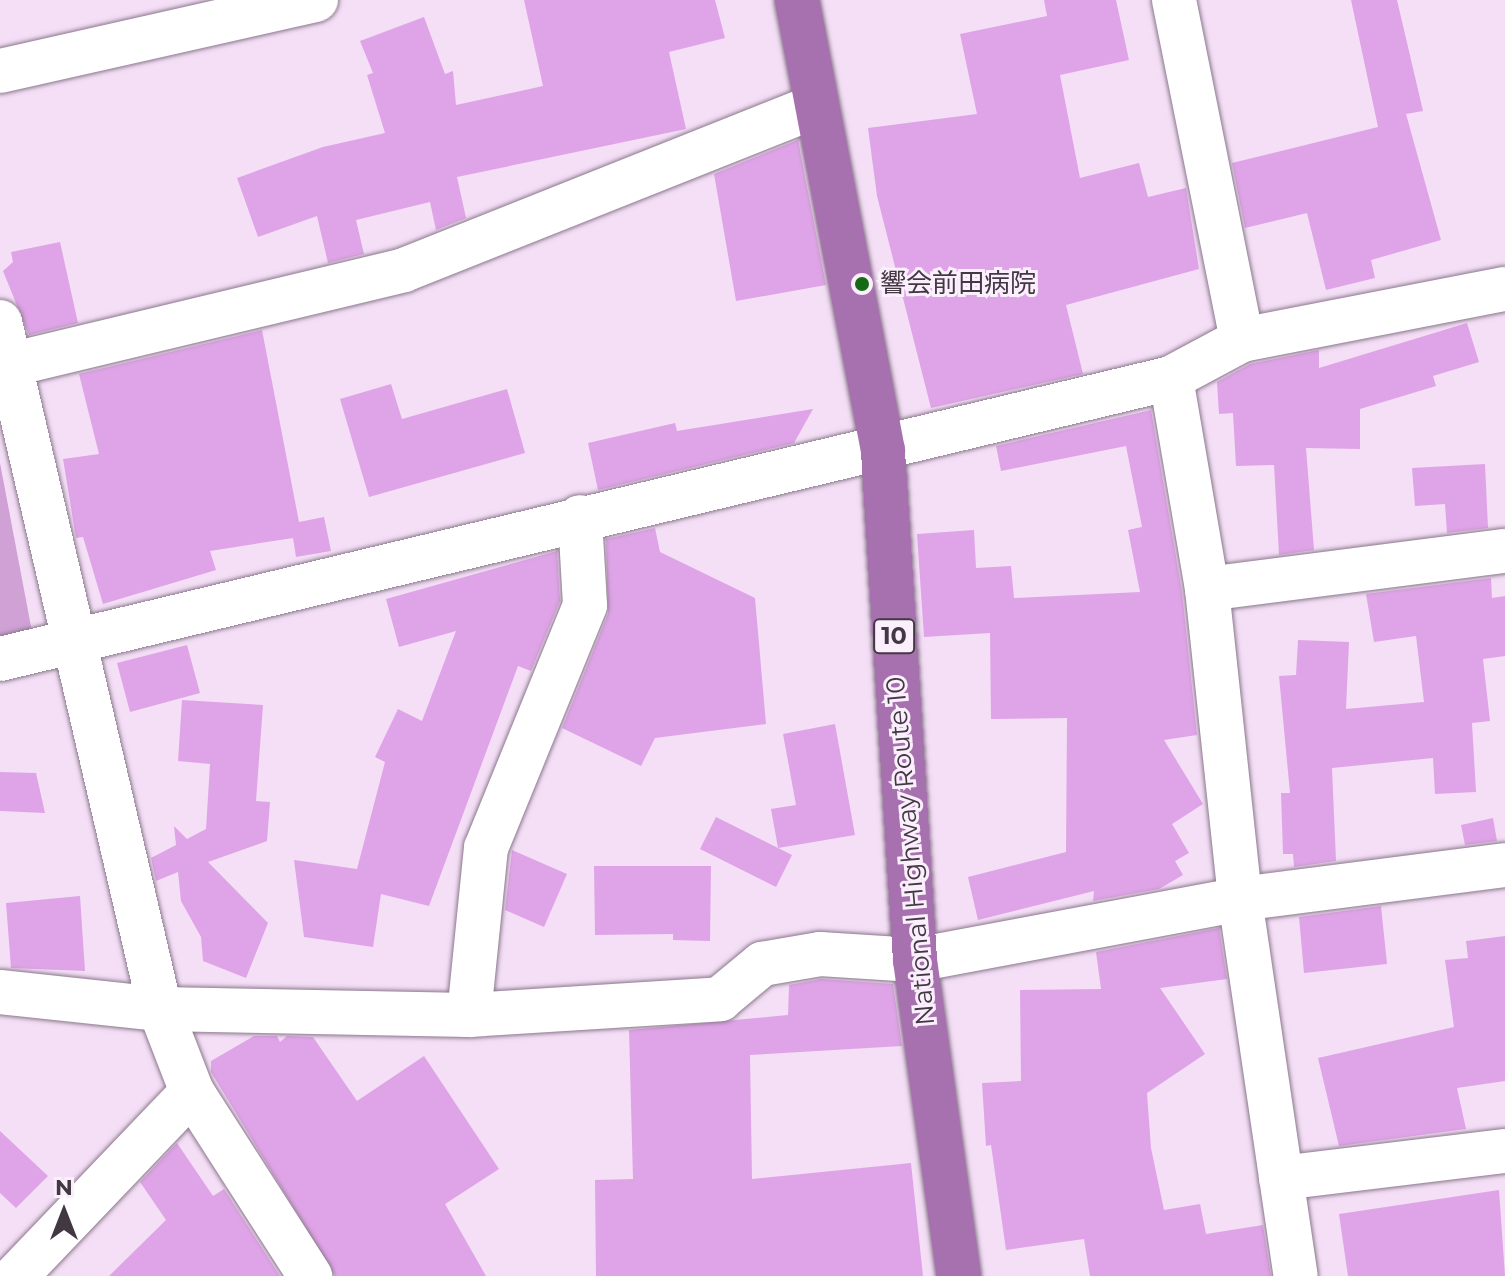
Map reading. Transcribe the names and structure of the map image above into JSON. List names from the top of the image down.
{
  "streets": {
    "highway": ["10", "National Highway Route 10"]
  },
  "places": ["響会前田病院"],
  "north": "top"
}
